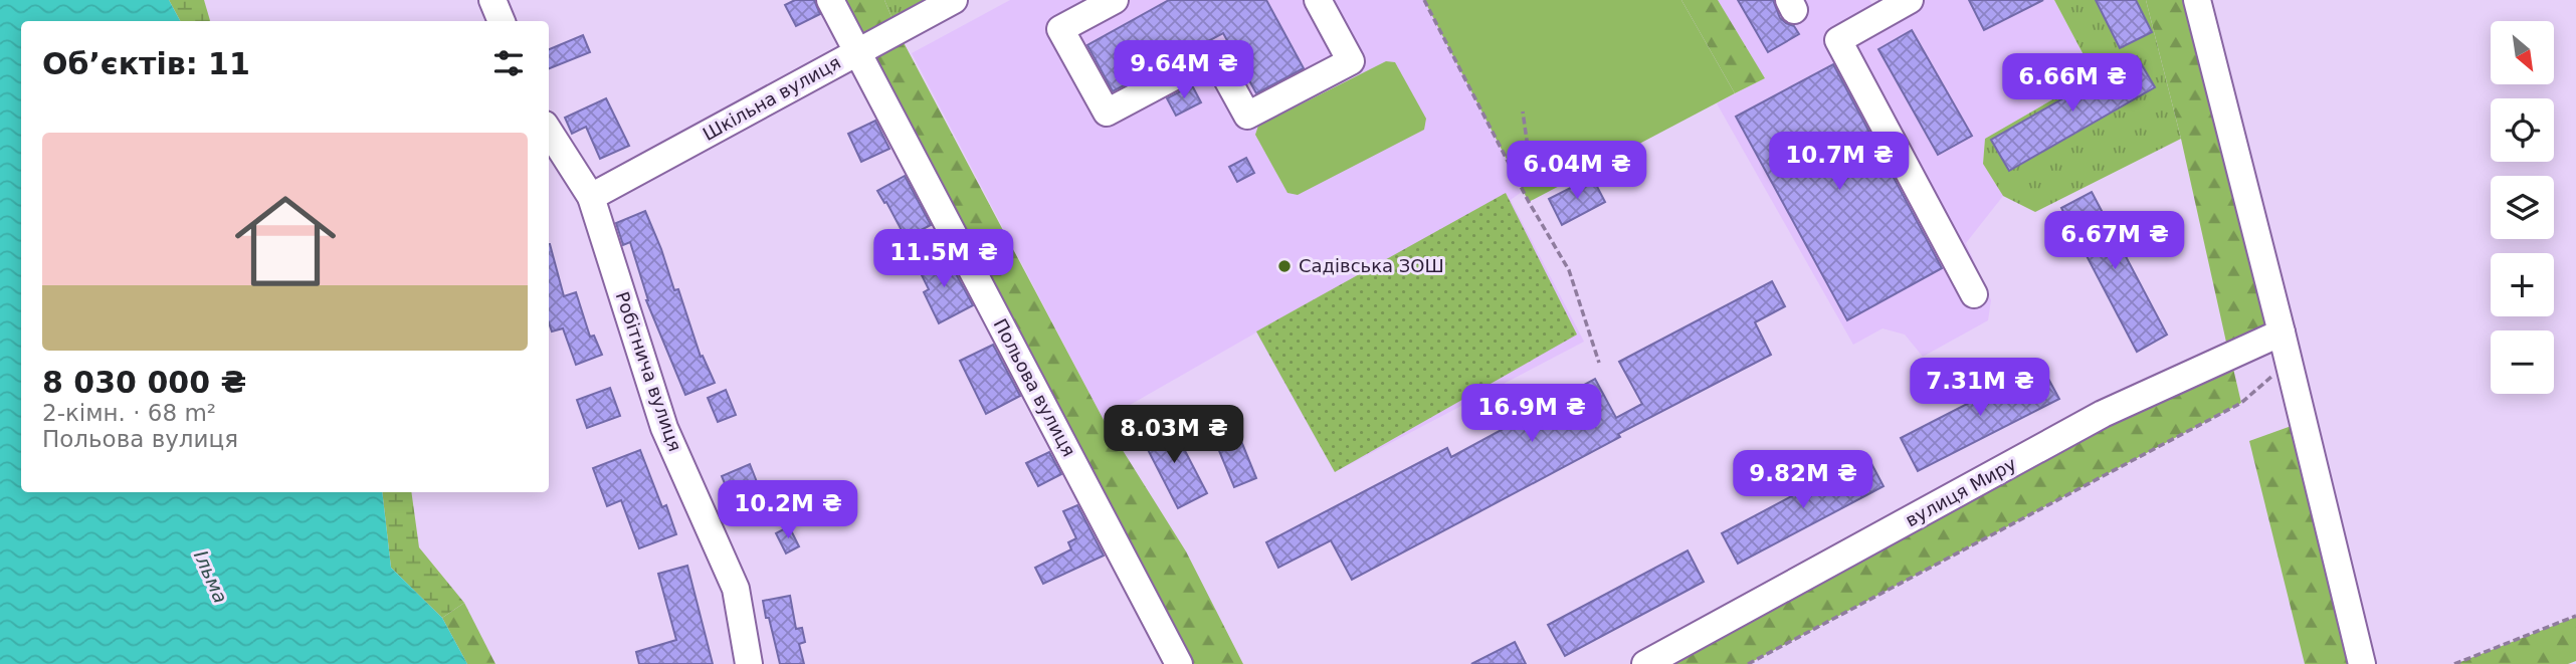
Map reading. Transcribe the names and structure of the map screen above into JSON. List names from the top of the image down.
{
  "streets": {
    "street": [
      "Шкільна вулиця",
      "Робітнича вулиця",
      "Польова вулиця",
      "вулиця Миру"
    ]
  },
  "crossings": [
    ["Шкільна вулиця", "Робітнича вулиця"],
    ["Шкільна вулиця", "Польова вулиця"]
  ],
  "water": ["Ільма"],
  "places": ["Садівська ЗОШ"],
  "north": "bottom right",
  "page": {
    "map_buttons": ["+", "−"],
    "heading": "Об’єктів: 11",
    "price": [
      "9.64M ₴",
      "6.66M ₴",
      "10.7M ₴",
      "6.04M ₴",
      "6.67M ₴",
      "11.5M ₴",
      "7.31M ₴",
      "16.9M ₴",
      "8.03M ₴",
      "9.82M ₴",
      "10.2M ₴"
    ],
    "list": [
      {
        "name": "8 030 000 ₴",
        "note": "2-кімн. · 68 m² · Польова вулиця"
      }
    ]
  }
}
